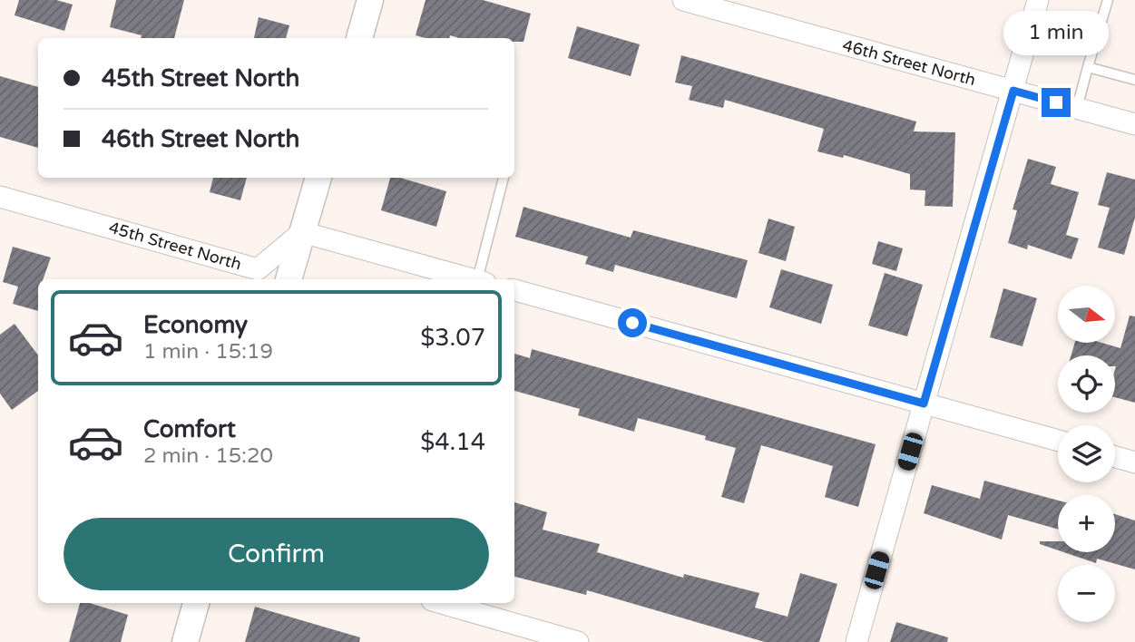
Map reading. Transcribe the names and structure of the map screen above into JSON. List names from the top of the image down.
{
  "streets": {
    "street": ["46th Street North", "45th Street North"]
  },
  "north": "right",
  "page": {
    "bubble": "1 min",
    "banner": ["45th Street North", "46th Street North"],
    "map_buttons": ["+", "−"],
    "list": [
      {
        "name": "Economy",
        "note": "1 min · 15:19",
        "value": "$3.07"
      },
      {
        "name": "Comfort",
        "note": "2 min · 15:20",
        "value": "$4.14"
      }
    ],
    "buttons": "Confirm"
  }
}
